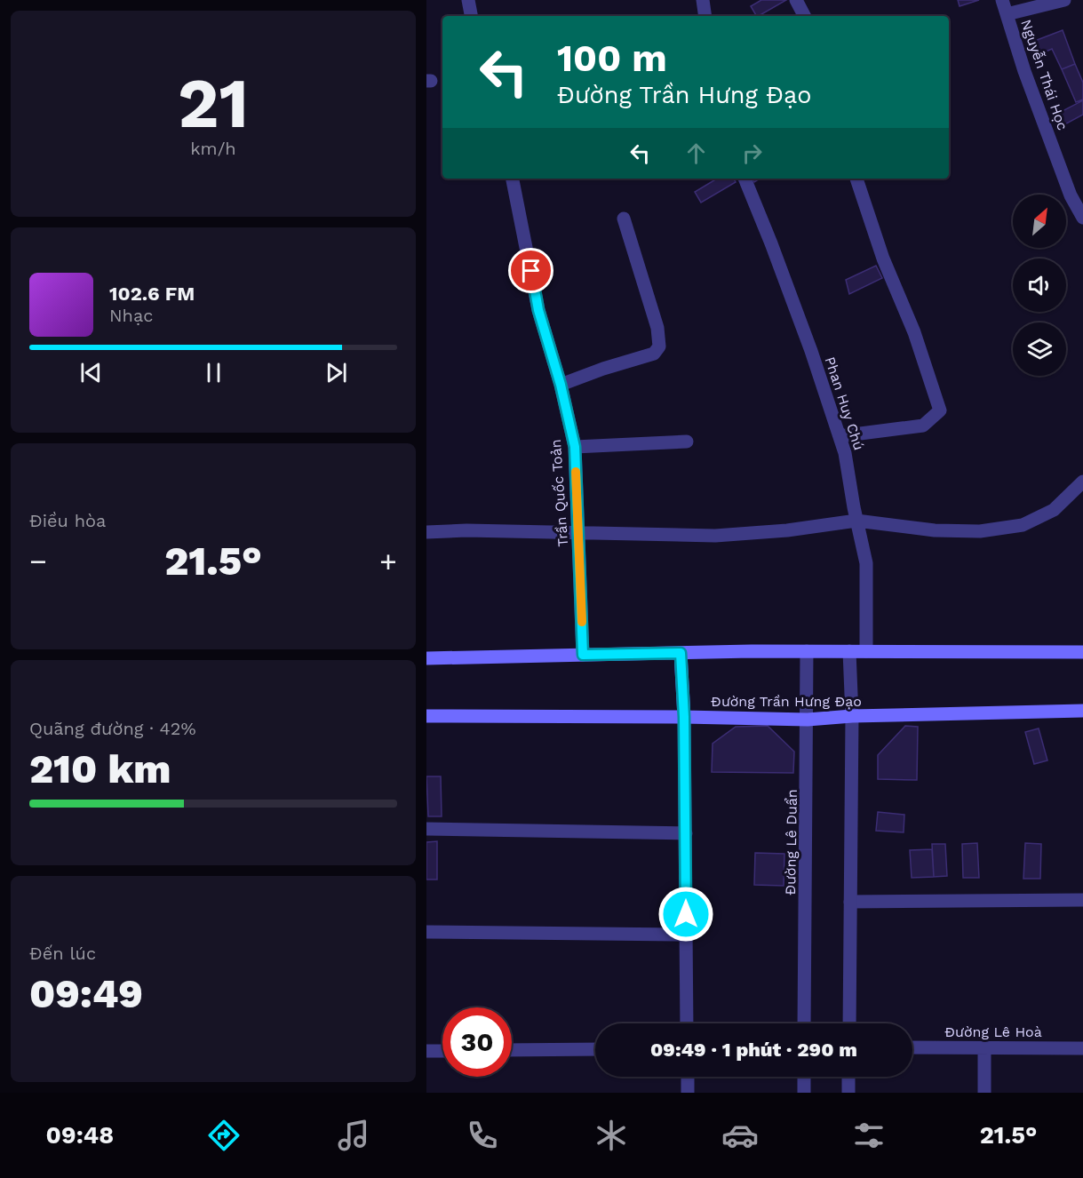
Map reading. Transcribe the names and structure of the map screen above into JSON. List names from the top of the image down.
{
  "streets": {
    "main road": ["Đường Trần Hưng Đạo"],
    "street": [
      "Nguyễn Thái Học",
      "Phan Huy Chú",
      "Trần Quốc Toản",
      "Đường Lê Duẩn",
      "Đường Lê Hoà"
    ]
  },
  "crossings": [
    ["Đường Trần Hưng Đạo", "Đường Lê Duẩn"]
  ],
  "north": "top right",
  "page": {
    "tile": [
      ["21", "km/h"],
      "Điều hòa",
      ["Quãng đường · 42%", "210 km"],
      ["Đến lúc", "09:49"]
    ],
    "turn": ["100 m", "Đường Trần Hưng Đạo"],
    "song": ["102.6 FM", "Nhạc"],
    "heat": ["−", "21.5°", "+"],
    "limit": "30",
    "trip": "09:49 · 1 phút · 290 m",
    "tabs": ["09:48", "21.5°"]
  }
}
